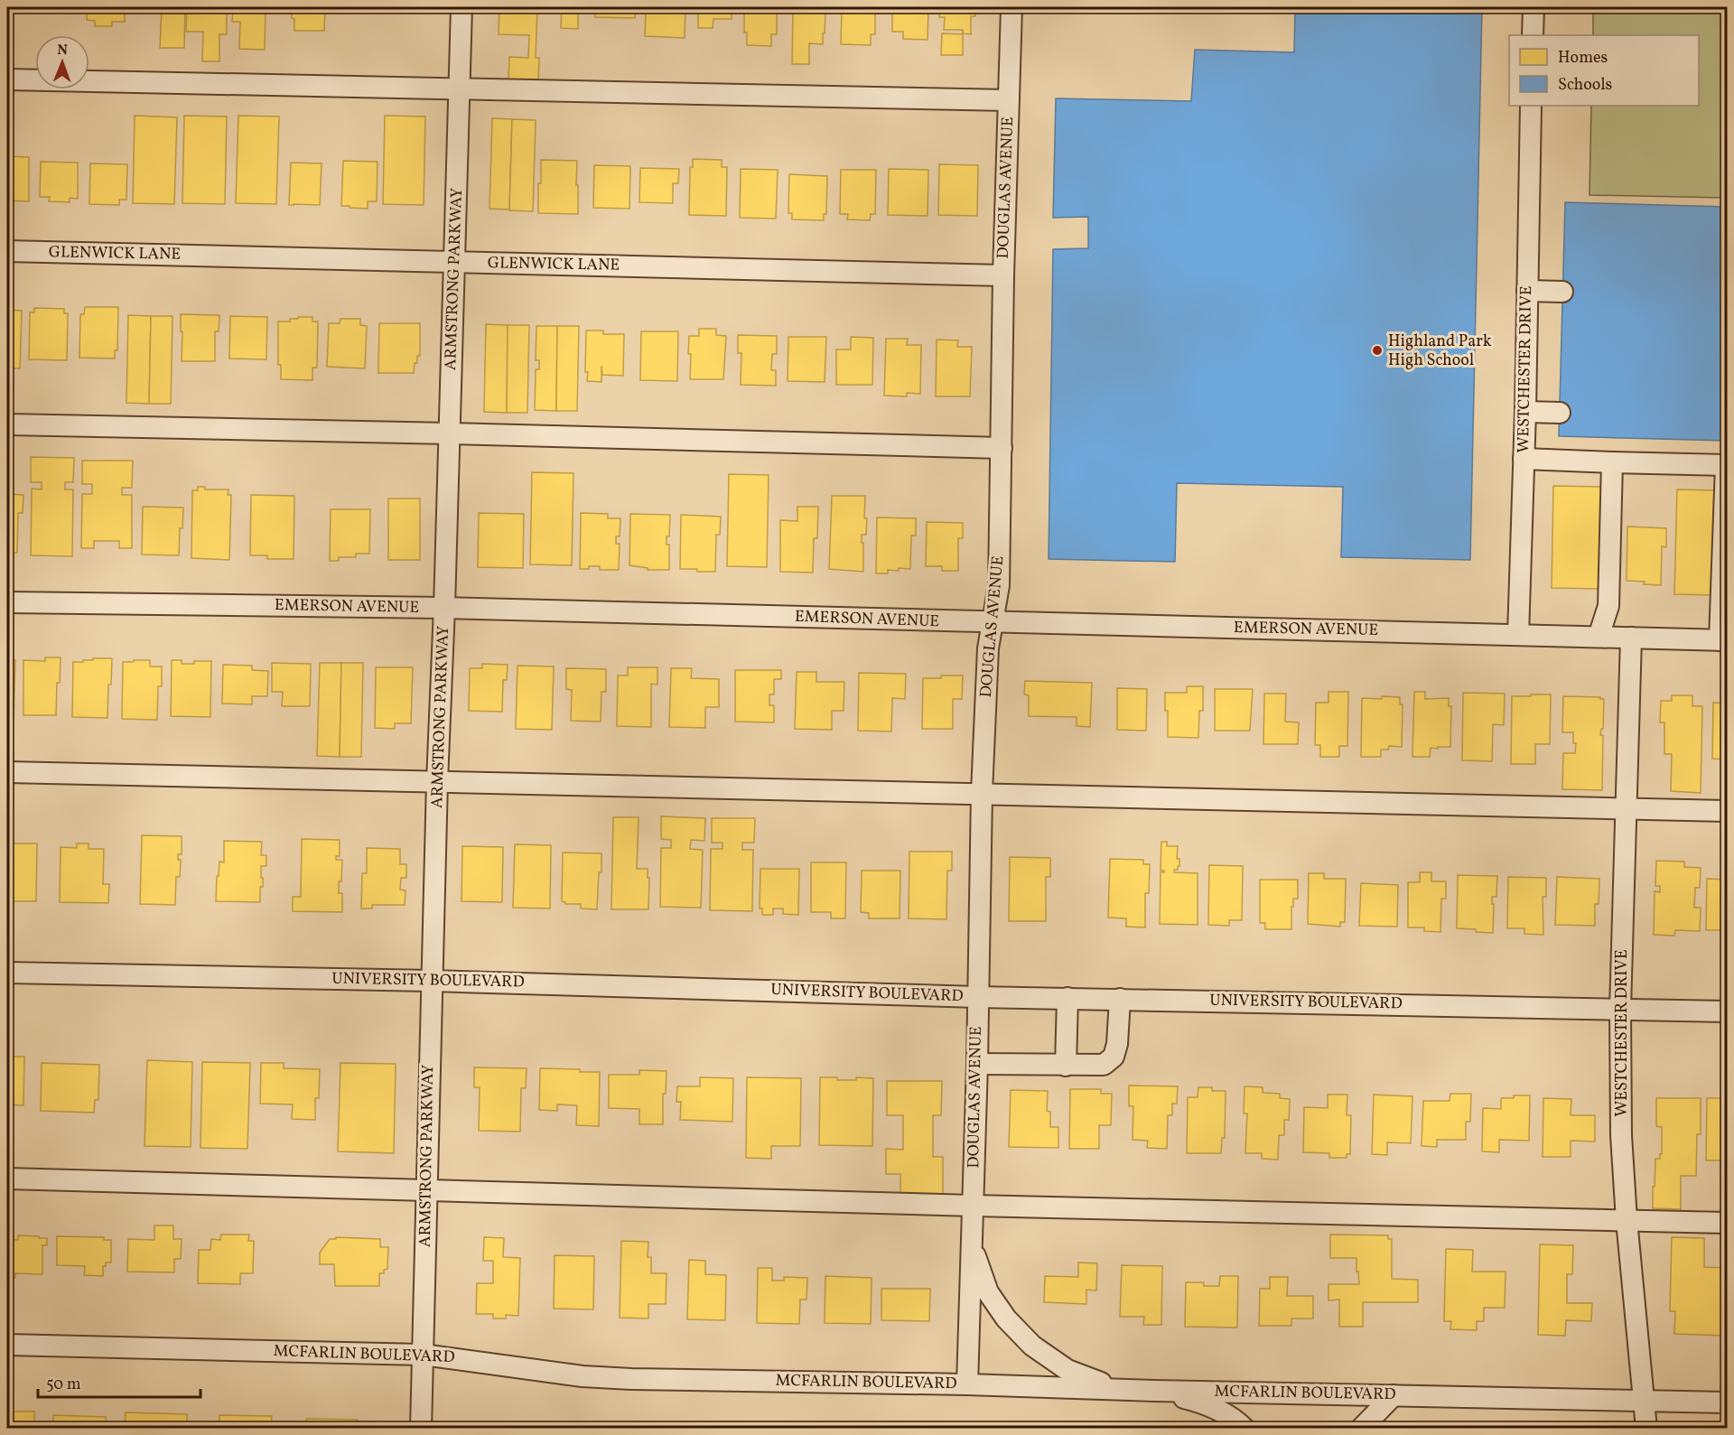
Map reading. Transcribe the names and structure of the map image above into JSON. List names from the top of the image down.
{
  "streets": {
    "street": [
      "DOUGLAS AVENUE",
      "GLENWICK LANE",
      "ARMSTRONG PARKWAY",
      "WESTCHESTER DRIVE",
      "EMERSON AVENUE",
      "UNIVERSITY BOULEVARD",
      "MCFARLIN BOULEVARD"
    ]
  },
  "crossings": [
    ["DOUGLAS AVENUE", "GLENWICK LANE"],
    ["DOUGLAS AVENUE", "EMERSON AVENUE"],
    ["DOUGLAS AVENUE", "UNIVERSITY BOULEVARD"],
    ["DOUGLAS AVENUE", "MCFARLIN BOULEVARD"],
    ["GLENWICK LANE", "ARMSTRONG PARKWAY"],
    ["ARMSTRONG PARKWAY", "EMERSON AVENUE"],
    ["ARMSTRONG PARKWAY", "UNIVERSITY BOULEVARD"],
    ["ARMSTRONG PARKWAY", "MCFARLIN BOULEVARD"],
    ["WESTCHESTER DRIVE", "EMERSON AVENUE"],
    ["WESTCHESTER DRIVE", "UNIVERSITY BOULEVARD"],
    ["WESTCHESTER DRIVE", "MCFARLIN BOULEVARD"]
  ],
  "places": ["Highland Park High School"],
  "legend": ["Homes", "Schools"],
  "scale_bar": "50 m",
  "north": "top"
}
